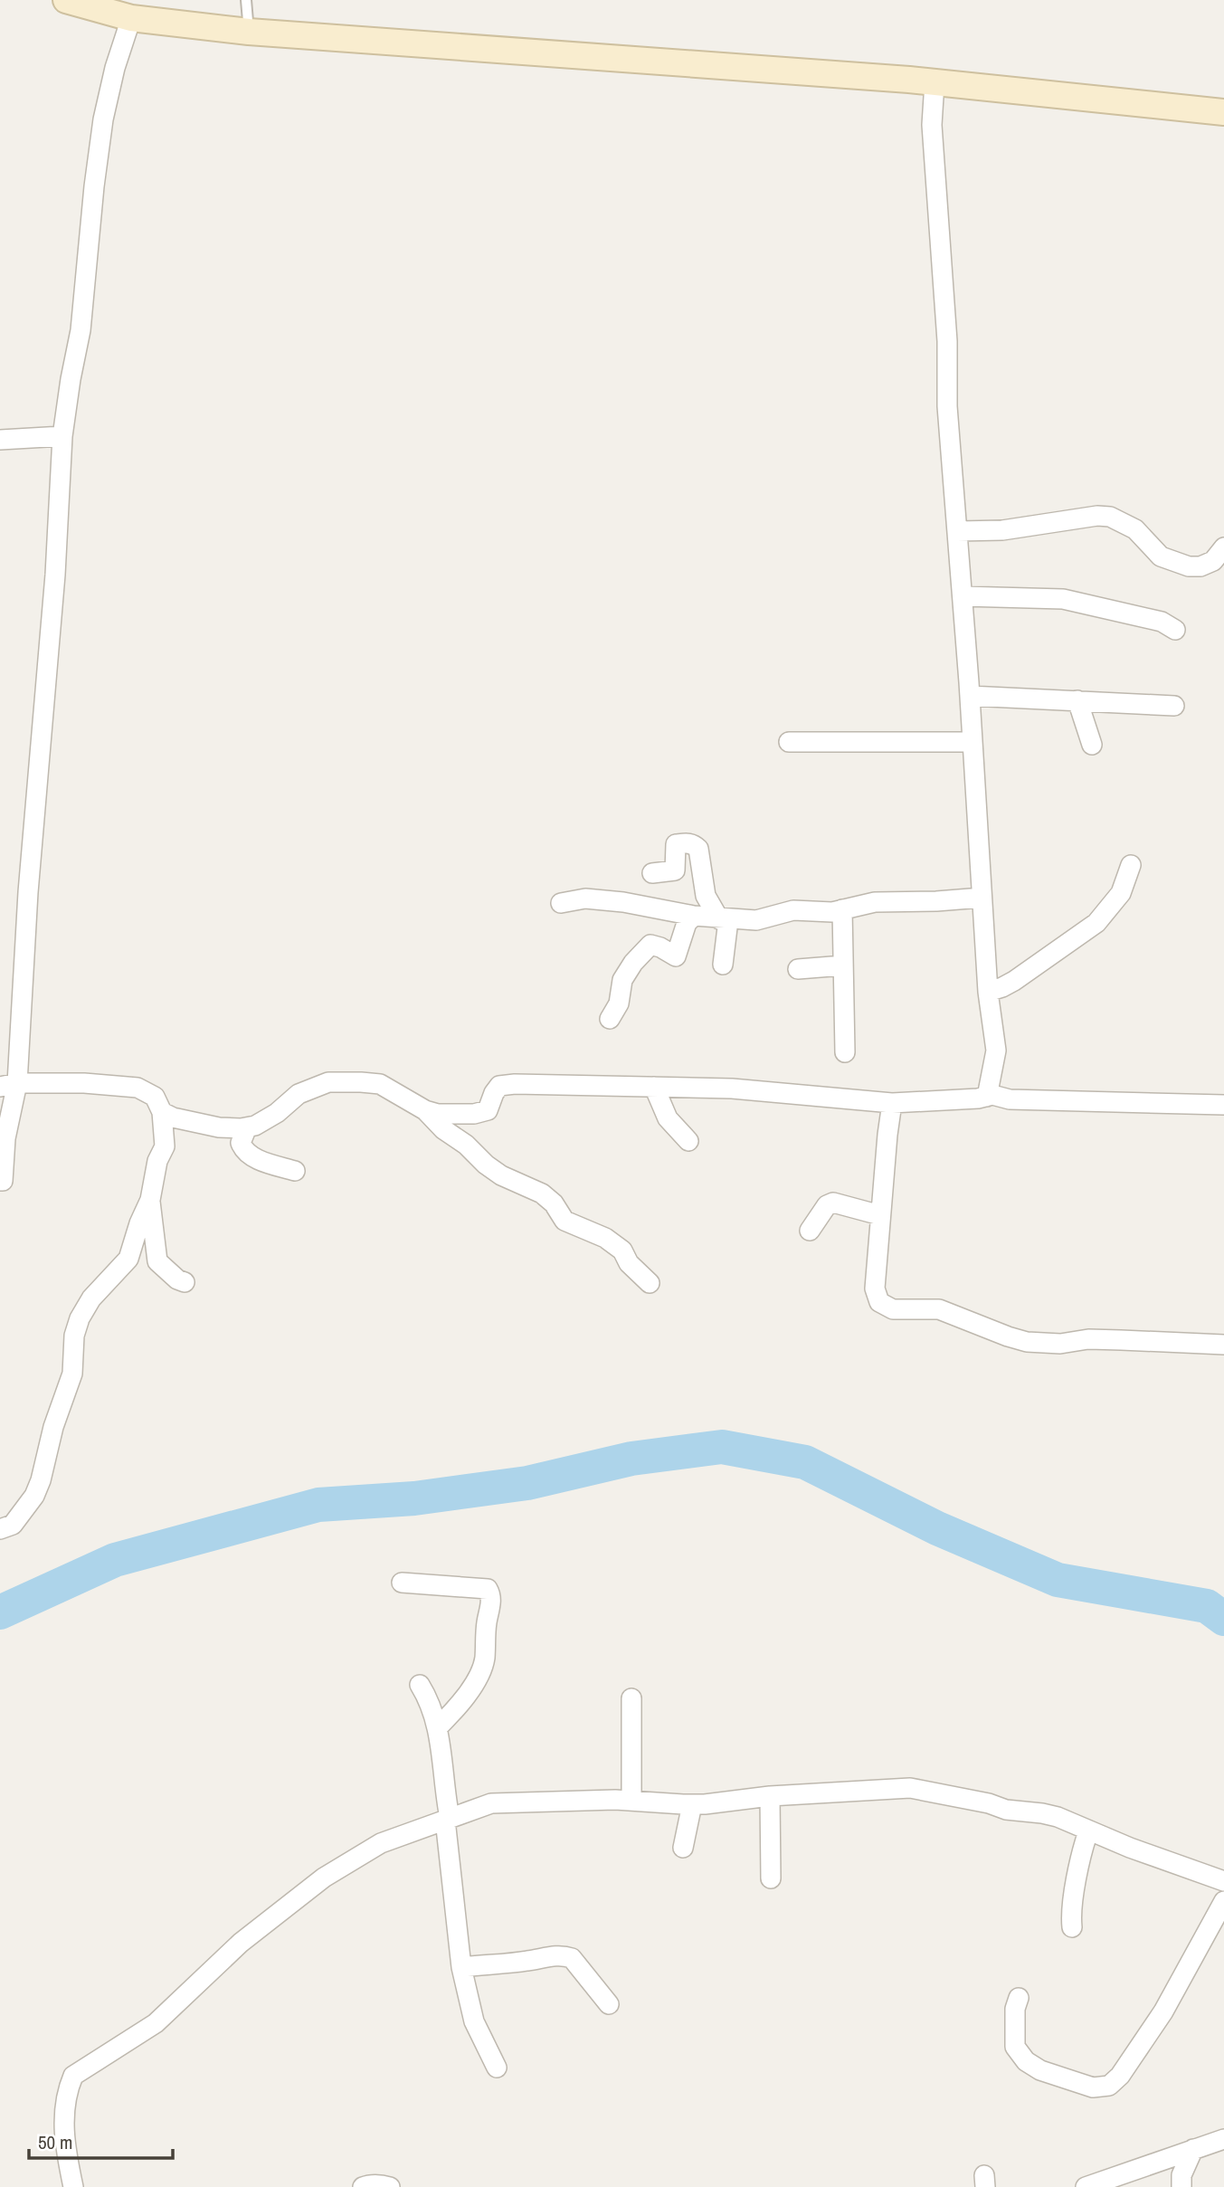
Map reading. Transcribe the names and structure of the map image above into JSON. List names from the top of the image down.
{
  "scale_bar": "50 m"
}
